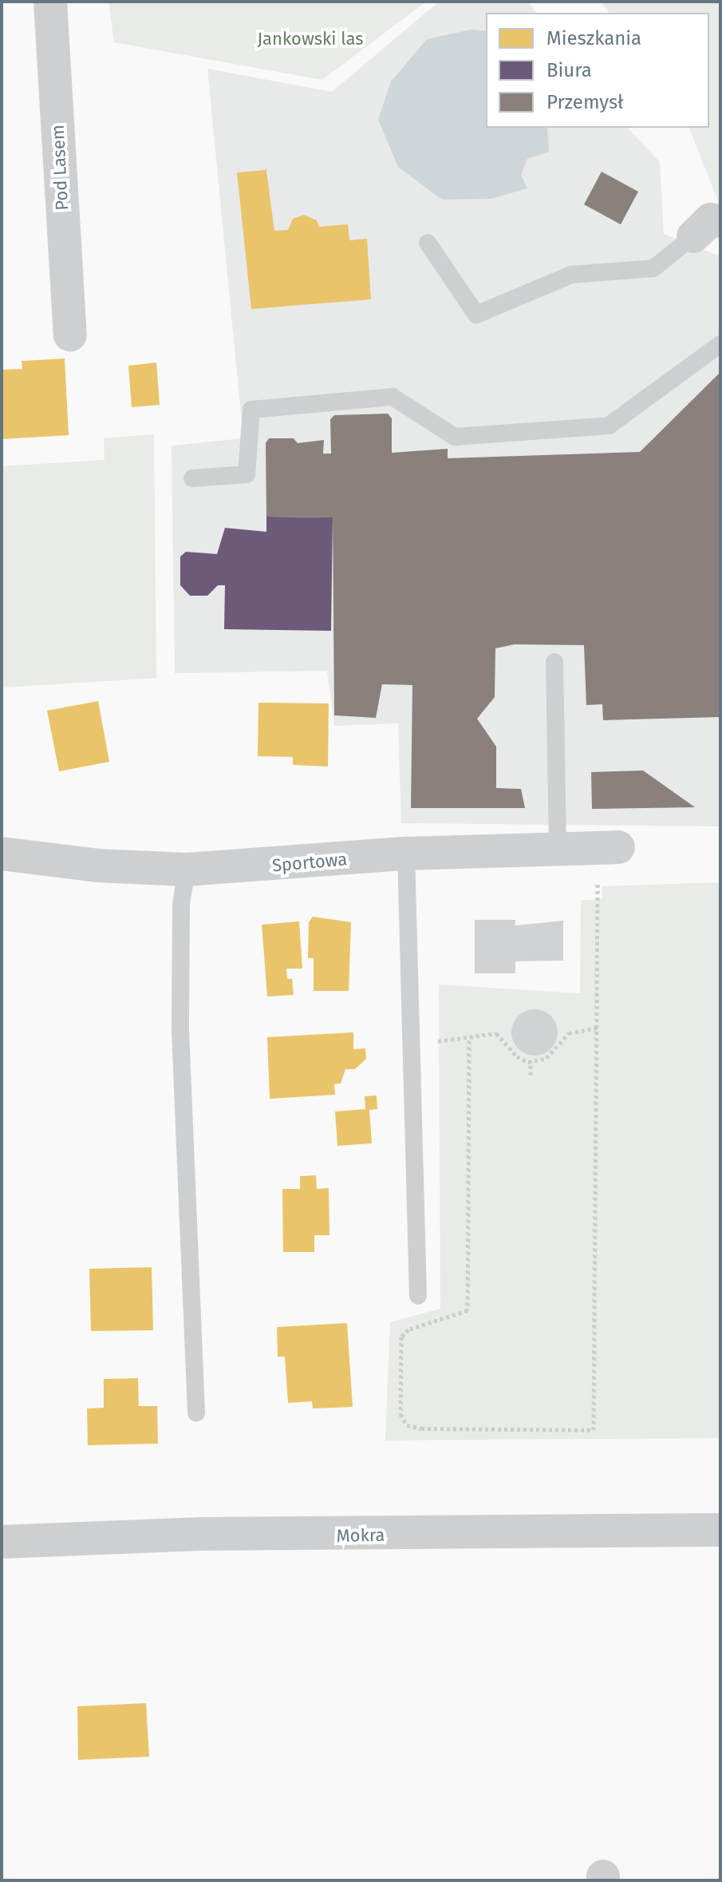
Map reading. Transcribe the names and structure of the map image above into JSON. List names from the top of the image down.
{
  "streets": {
    "street": ["Pod Lasem", "Sportowa", "Mokra"]
  },
  "parks": ["Jankowski las"],
  "legend": ["Mieszkania", "Biura", "Przemysł"]
}
